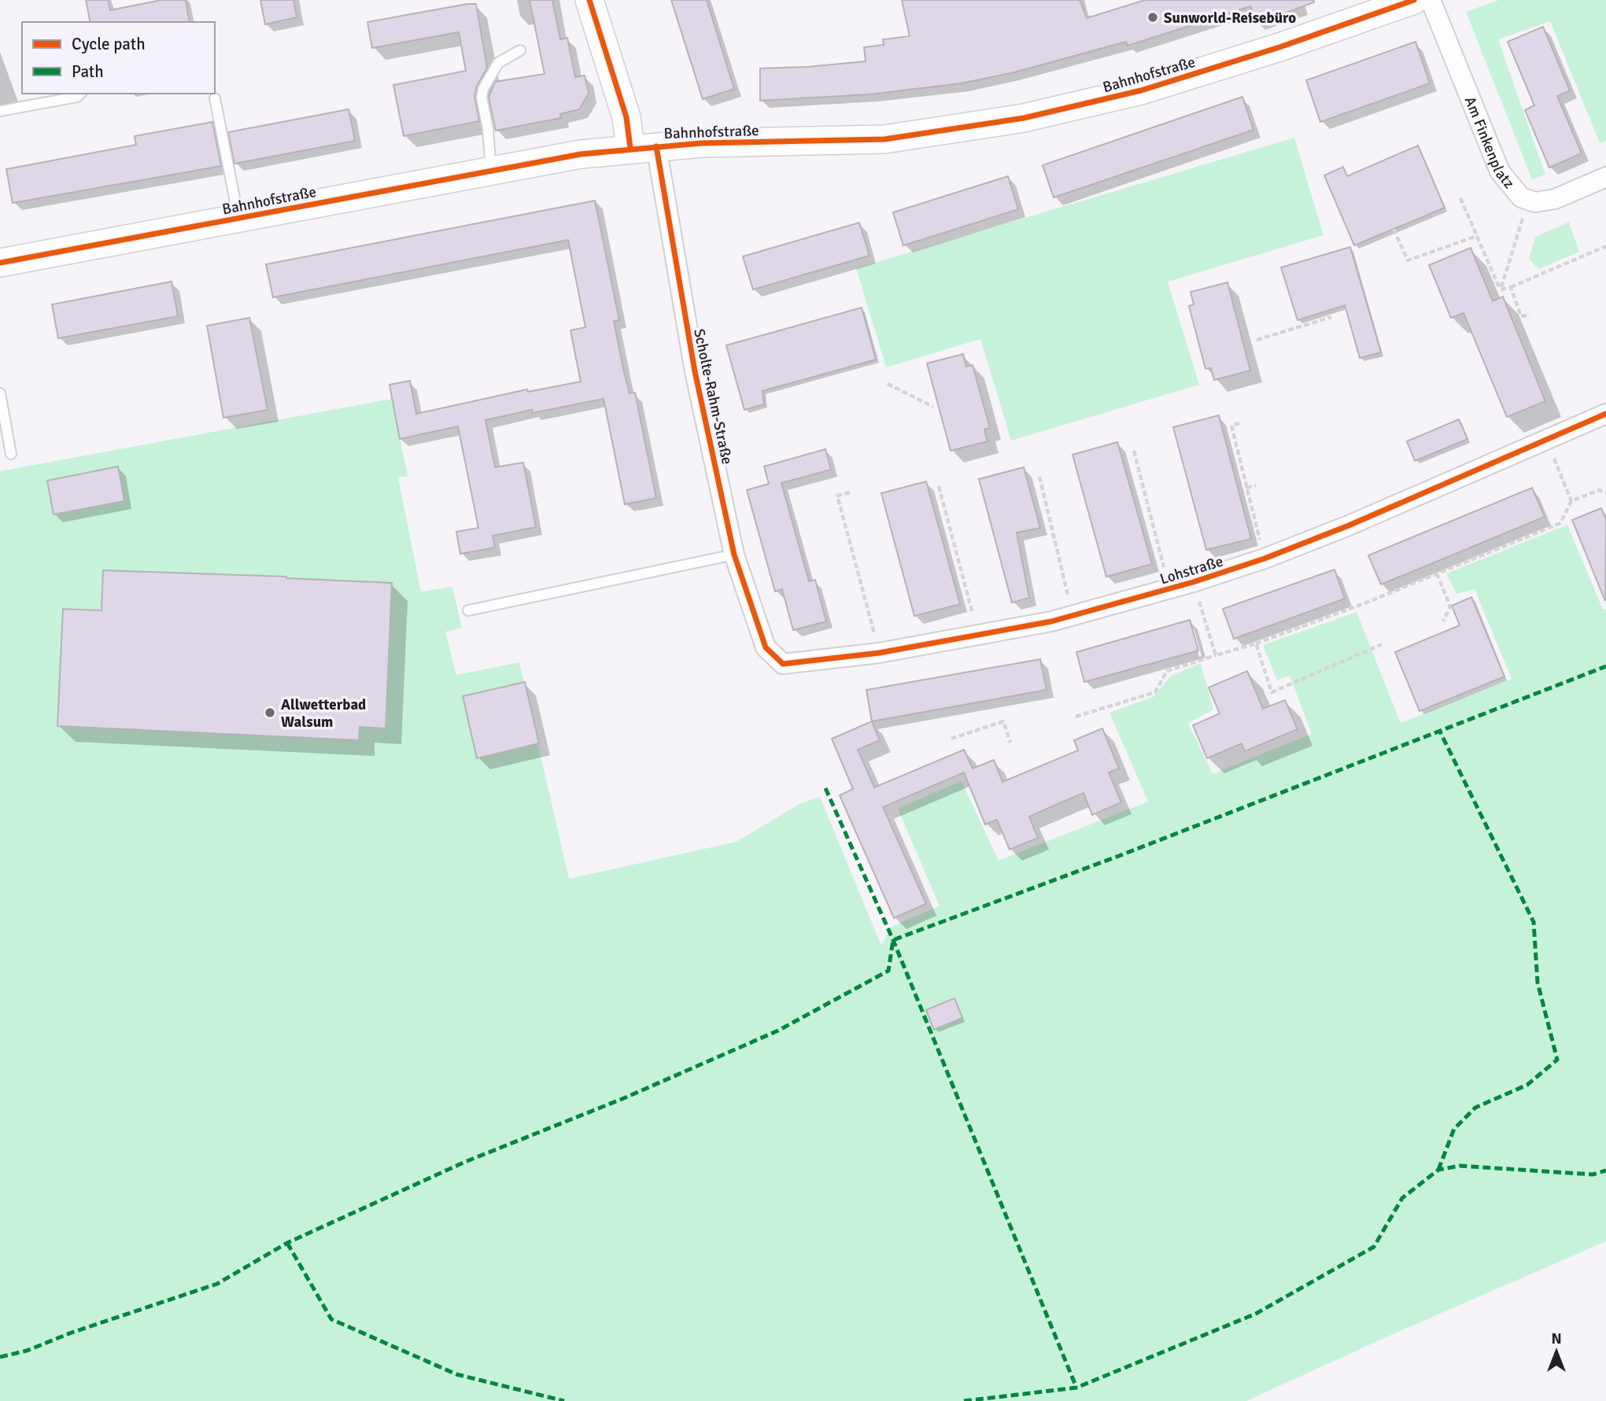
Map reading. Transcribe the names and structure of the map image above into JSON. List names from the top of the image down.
{
  "streets": {
    "street": [
      "Bahnhofstraße",
      "Am Finkenplatz",
      "Scholte-Rahm-Straße",
      "Lohstraße"
    ]
  },
  "crossings": [
    ["Bahnhofstraße", "Scholte-Rahm-Straße"],
    ["Scholte-Rahm-Straße", "Lohstraße"]
  ],
  "places": ["Sunworld-Reisebüro", "Allwetterbad Walsum"],
  "legend": ["Cycle path", "Path"],
  "north": "top"
}
